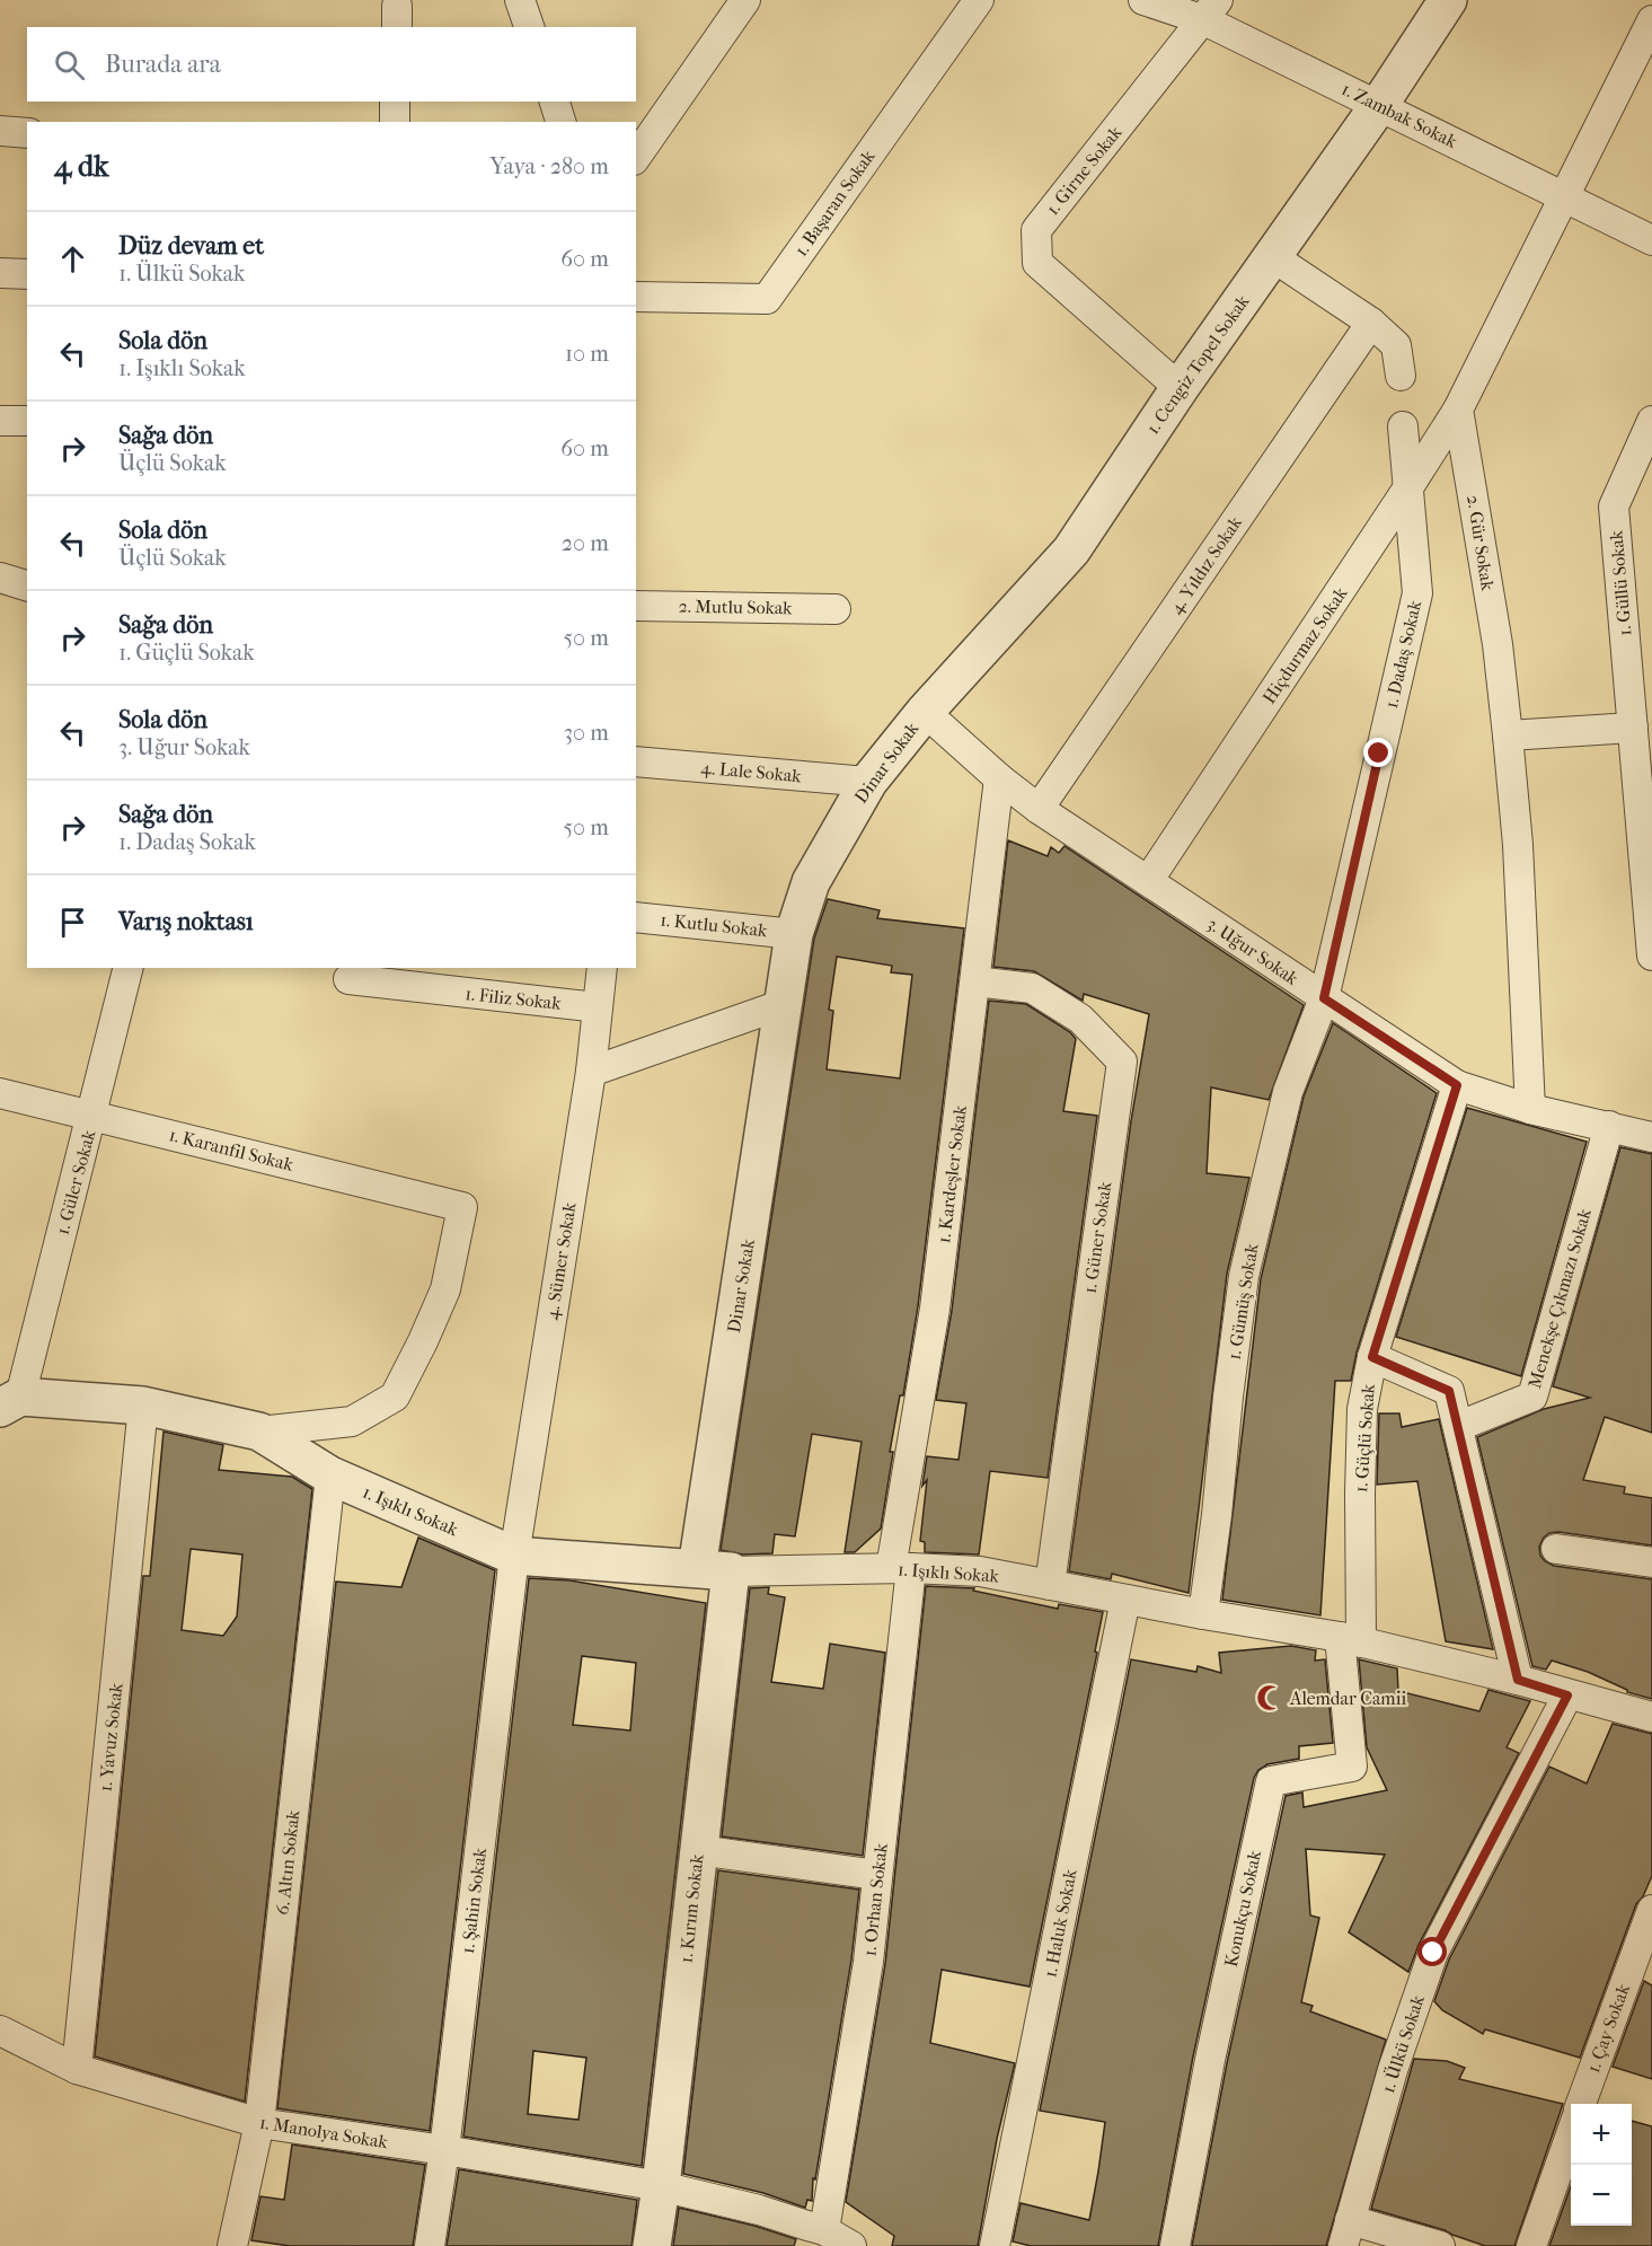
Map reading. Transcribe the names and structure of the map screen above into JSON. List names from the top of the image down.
{
  "streets": {
    "street": [
      "1. Zambak Sokak",
      "1. Girne Sokak",
      "1. Başaran Sokak",
      "1. Cengiz Topel Sokak",
      "2. Gür Sokak",
      "4. Yıldız Sokak",
      "1. Güllü Sokak",
      "2. Mutlu Sokak",
      "Hiçdurmaz Sokak",
      "1. Dadaş Sokak",
      "Dinar Sokak",
      "4. Lale Sokak",
      "1. Kutlu Sokak",
      "3. Uğur Sokak",
      "1. Filiz Sokak",
      "1. Karanfil Sokak",
      "1. Kardeşler Sokak",
      "1. Güler Sokak",
      "1. Güner Sokak",
      "4. Sümer Sokak",
      "Menekşe Çıkmazı Sokak",
      "1. Gümüş Sokak",
      "1. Güçlü Sokak",
      "1. Işıklı Sokak",
      "1. Yavuz Sokak",
      "6. Altın Sokak",
      "1. Orhan Sokak",
      "1. Şahin Sokak",
      "1. Kırım Sokak",
      "Konukçu Sokak",
      "1. Haluk Sokak",
      "1. Çay Sokak",
      "1. Ülkü Sokak",
      "1. Manolya Sokak"
    ]
  },
  "crossings": [
    ["1. Zambak Sokak", "1. Girne Sokak"],
    ["1. Zambak Sokak", "1. Cengiz Topel Sokak"],
    ["1. Girne Sokak", "1. Cengiz Topel Sokak"],
    ["1. Cengiz Topel Sokak", "Dinar Sokak"],
    ["1. Cengiz Topel Sokak", "3. Uğur Sokak"],
    ["2. Gür Sokak", "Hiçdurmaz Sokak"],
    ["2. Gür Sokak", "3. Uğur Sokak"],
    ["4. Yıldız Sokak", "3. Uğur Sokak"],
    ["Hiçdurmaz Sokak", "1. Dadaş Sokak"],
    ["Hiçdurmaz Sokak", "3. Uğur Sokak"],
    ["1. Dadaş Sokak", "3. Uğur Sokak"],
    ["1. Dadaş Sokak", "1. Gümüş Sokak"],
    ["Dinar Sokak", "4. Lale Sokak"],
    ["Dinar Sokak", "1. Kutlu Sokak"],
    ["Dinar Sokak", "3. Uğur Sokak"],
    ["Dinar Sokak", "1. Işıklı Sokak"],
    ["Dinar Sokak", "1. Kırım Sokak"],
    ["3. Uğur Sokak", "1. Kardeşler Sokak"],
    ["3. Uğur Sokak", "Menekşe Çıkmazı Sokak"],
    ["3. Uğur Sokak", "1. Gümüş Sokak"],
    ["3. Uğur Sokak", "1. Güçlü Sokak"],
    ["1. Filiz Sokak", "4. Sümer Sokak"],
    ["1. Karanfil Sokak", "1. Güler Sokak"],
    ["1. Karanfil Sokak", "1. Işıklı Sokak"],
    ["1. Kardeşler Sokak", "1. Güner Sokak"],
    ["1. Kardeşler Sokak", "1. Işıklı Sokak"],
    ["1. Kardeşler Sokak", "1. Orhan Sokak"],
    ["1. Güler Sokak", "1. Işıklı Sokak"],
    ["1. Güner Sokak", "1. Işıklı Sokak"],
    ["4. Sümer Sokak", "1. Işıklı Sokak"],
    ["4. Sümer Sokak", "1. Şahin Sokak"],
    ["1. Gümüş Sokak", "1. Işıklı Sokak"],
    ["1. Güçlü Sokak", "1. Işıklı Sokak"],
    ["1. Güçlü Sokak", "Konukçu Sokak"],
    ["1. Işıklı Sokak", "1. Yavuz Sokak"],
    ["1. Işıklı Sokak", "6. Altın Sokak"],
    ["1. Işıklı Sokak", "1. Orhan Sokak"],
    ["1. Işıklı Sokak", "1. Şahin Sokak"],
    ["1. Işıklı Sokak", "1. Kırım Sokak"],
    ["1. Işıklı Sokak", "Konukçu Sokak"],
    ["1. Işıklı Sokak", "1. Haluk Sokak"],
    ["1. Işıklı Sokak", "1. Ülkü Sokak"],
    ["1. Yavuz Sokak", "1. Manolya Sokak"],
    ["6. Altın Sokak", "1. Manolya Sokak"],
    ["1. Orhan Sokak", "1. Manolya Sokak"],
    ["1. Şahin Sokak", "1. Manolya Sokak"],
    ["1. Kırım Sokak", "1. Manolya Sokak"]
  ],
  "places": {
    "mosque": ["Alemdar Camii"]
  },
  "page": {
    "search": "Burada ara",
    "heading": ["4 dk", "Yaya · 280 m"],
    "list": [
      ["Düz devam et", "1. Ülkü Sokak", "60 m"],
      ["Sola dön", "1. Işıklı Sokak", "10 m"],
      ["Sağa dön", "Üçlü Sokak", "60 m"],
      ["Sola dön", "Üçlü Sokak", "20 m"],
      ["Sağa dön", "1. Güçlü Sokak", "50 m"],
      ["Sola dön", "3. Uğur Sokak", "30 m"],
      ["Sağa dön", "1. Dadaş Sokak", "50 m"],
      "Varış noktası"
    ],
    "map_buttons": ["+", "−"]
  }
}
